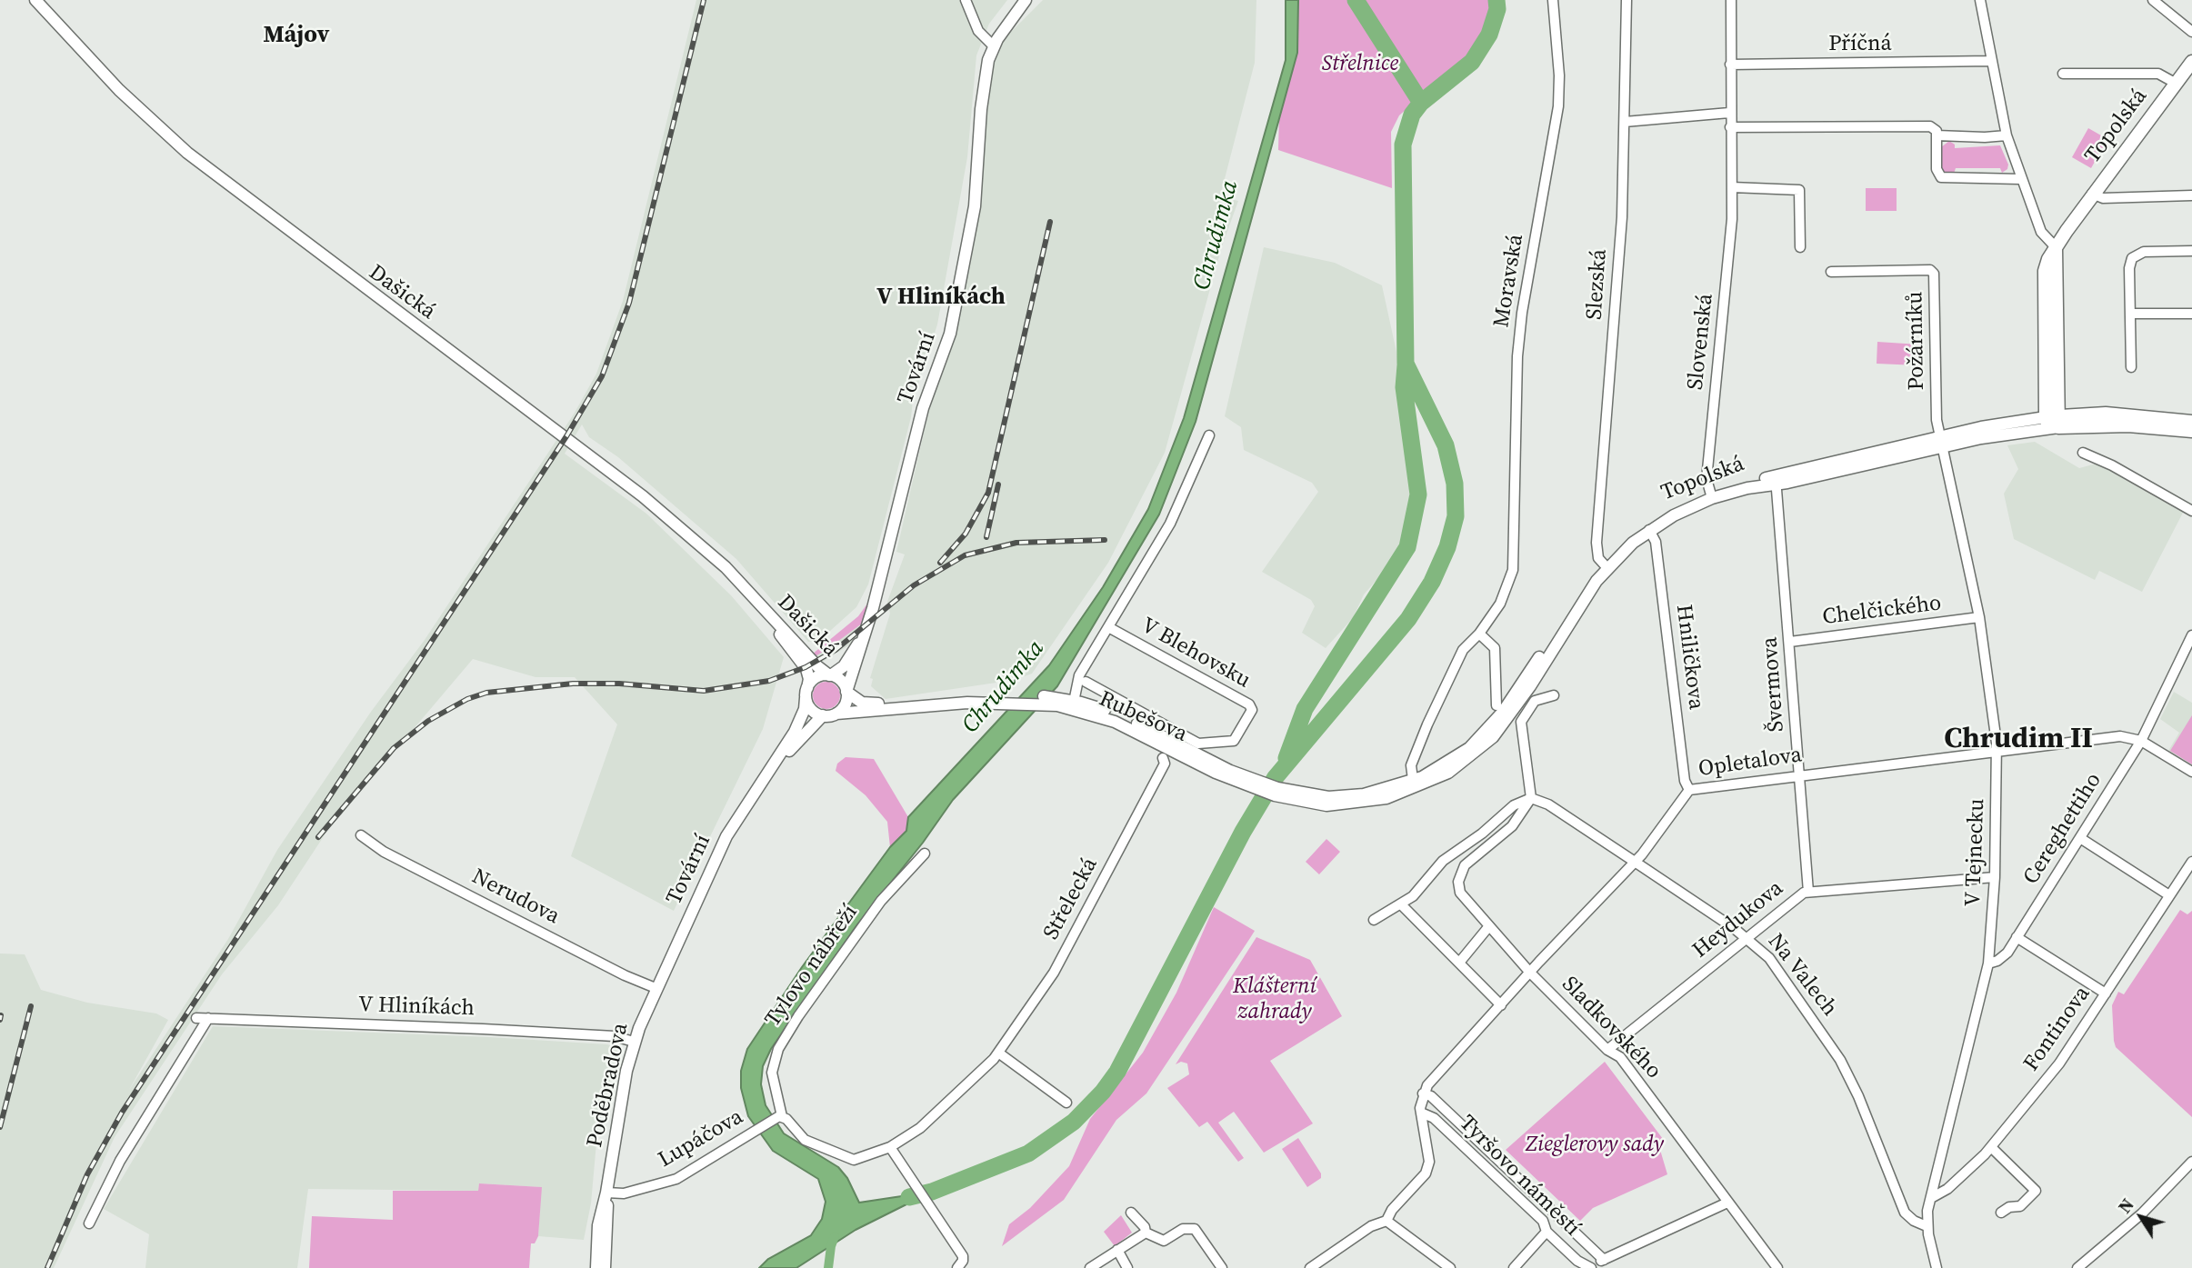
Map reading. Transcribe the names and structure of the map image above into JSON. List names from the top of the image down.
{
  "streets": {
    "main road": ["Topolská"],
    "street": [
      "Příčná",
      "Moravská",
      "Slezská",
      "Dašická",
      "Požárníků",
      "Slovenská",
      "Tovární",
      "Chelčického",
      "V Blehovsku",
      "Hniličkova",
      "Švermova",
      "Rubešova",
      "Opletalova",
      "Cereghettiho",
      "V Tejnecku",
      "Nerudova",
      "Střelecká",
      "Heydukova",
      "Tylovo nábřeží",
      "Na Valech",
      "V Hliníkách",
      "Sladkovského",
      "Fontinova",
      "Poděbradova",
      "Lupáčova",
      "Tyršovo náměstí"
    ]
  },
  "crossings": [
    ["Příčná", "Slovenská"],
    ["Topolská", "Slezská"],
    ["Topolská", "Požárníků"],
    ["Topolská", "Slovenská"],
    ["Topolská", "Hniličkova"],
    ["Topolská", "Švermova"],
    ["Topolská", "Rubešova"],
    ["Topolská", "V Tejnecku"],
    ["Dašická", "Tovární"],
    ["Dašická", "Rubešova"],
    ["Požárníků", "V Tejnecku"],
    ["Tovární", "Rubešova"],
    ["Tovární", "Nerudova"],
    ["Tovární", "Poděbradova"],
    ["Chelčického", "Švermova"],
    ["Chelčického", "V Tejnecku"],
    ["V Blehovsku", "Rubešova"],
    ["Hniličkova", "Opletalova"],
    ["Švermova", "Opletalova"],
    ["Švermova", "Heydukova"],
    ["Opletalova", "Cereghettiho"],
    ["Opletalova", "V Tejnecku"],
    ["Opletalova", "Na Valech"],
    ["Opletalova", "Sladkovského"],
    ["Opletalova", "Tyršovo náměstí"],
    ["Cereghettiho", "V Tejnecku"],
    ["V Tejnecku", "Heydukova"],
    ["V Tejnecku", "Na Valech"],
    ["V Tejnecku", "Fontinova"],
    ["Nerudova", "Poděbradova"],
    ["Střelecká", "Tylovo nábřeží"],
    ["Heydukova", "Na Valech"],
    ["Heydukova", "Sladkovského"],
    ["Tylovo nábřeží", "Lupáčova"],
    ["Na Valech", "Sladkovského"],
    ["V Hliníkách", "Poděbradova"],
    ["Poděbradova", "Lupáčova"]
  ],
  "districts": ["Májov", "V Hliníkách", "Chrudim II"],
  "water": ["Chrudimka"],
  "parks": ["Střelnice", "Klášterní zahrady", "Zieglerovy sady"],
  "north": "top left"
}
